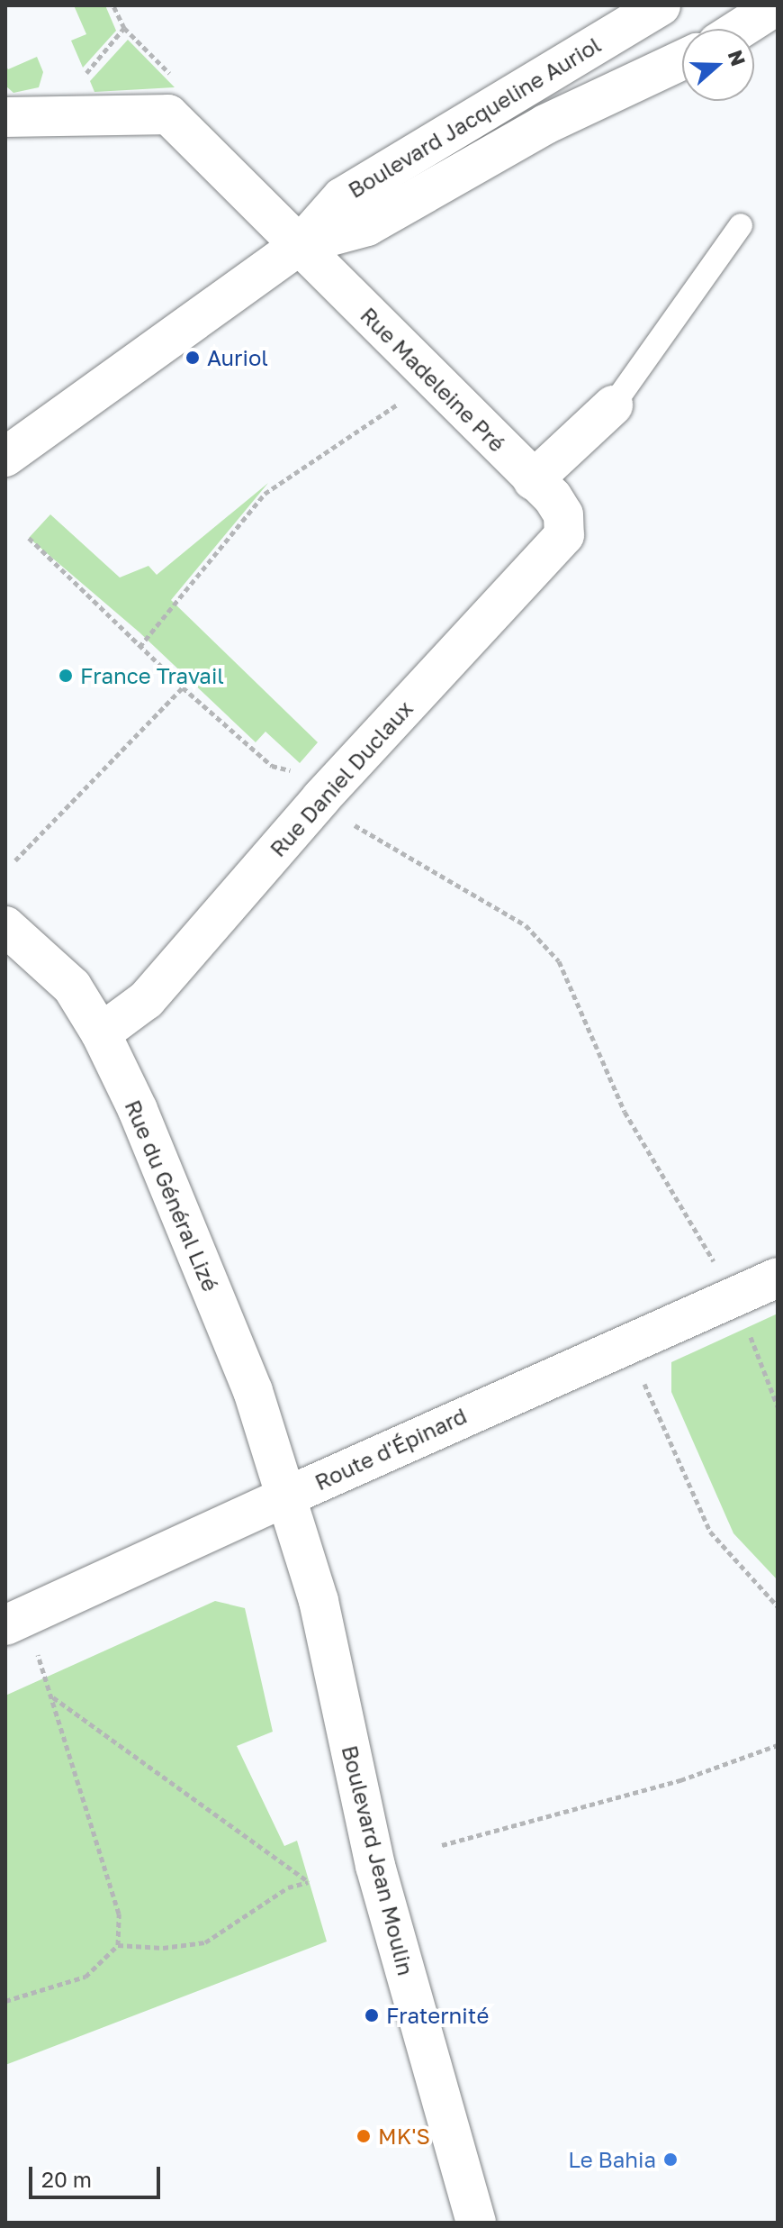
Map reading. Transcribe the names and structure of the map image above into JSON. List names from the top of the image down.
{
  "streets": {
    "main road": [
      "Boulevard Jacqueline Auriol",
      "Rue Madeleine Pré",
      "Rue Daniel Duclaux",
      "Rue du Général Lizé",
      "Route d'Épinard",
      "Boulevard Jean Moulin"
    ]
  },
  "crossings": [
    ["Boulevard Jacqueline Auriol", "Rue Madeleine Pré"],
    ["Rue Madeleine Pré", "Rue Daniel Duclaux"],
    ["Rue Daniel Duclaux", "Rue du Général Lizé"],
    ["Rue du Général Lizé", "Route d'Épinard"],
    ["Rue du Général Lizé", "Boulevard Jean Moulin"],
    ["Route d'Épinard", "Boulevard Jean Moulin"]
  ],
  "places": [
    "Auriol",
    "France Travail",
    "Fraternité",
    "MK'S",
    "Le Bahia"
  ],
  "scale_bar": "20 m",
  "north": "right"
}
